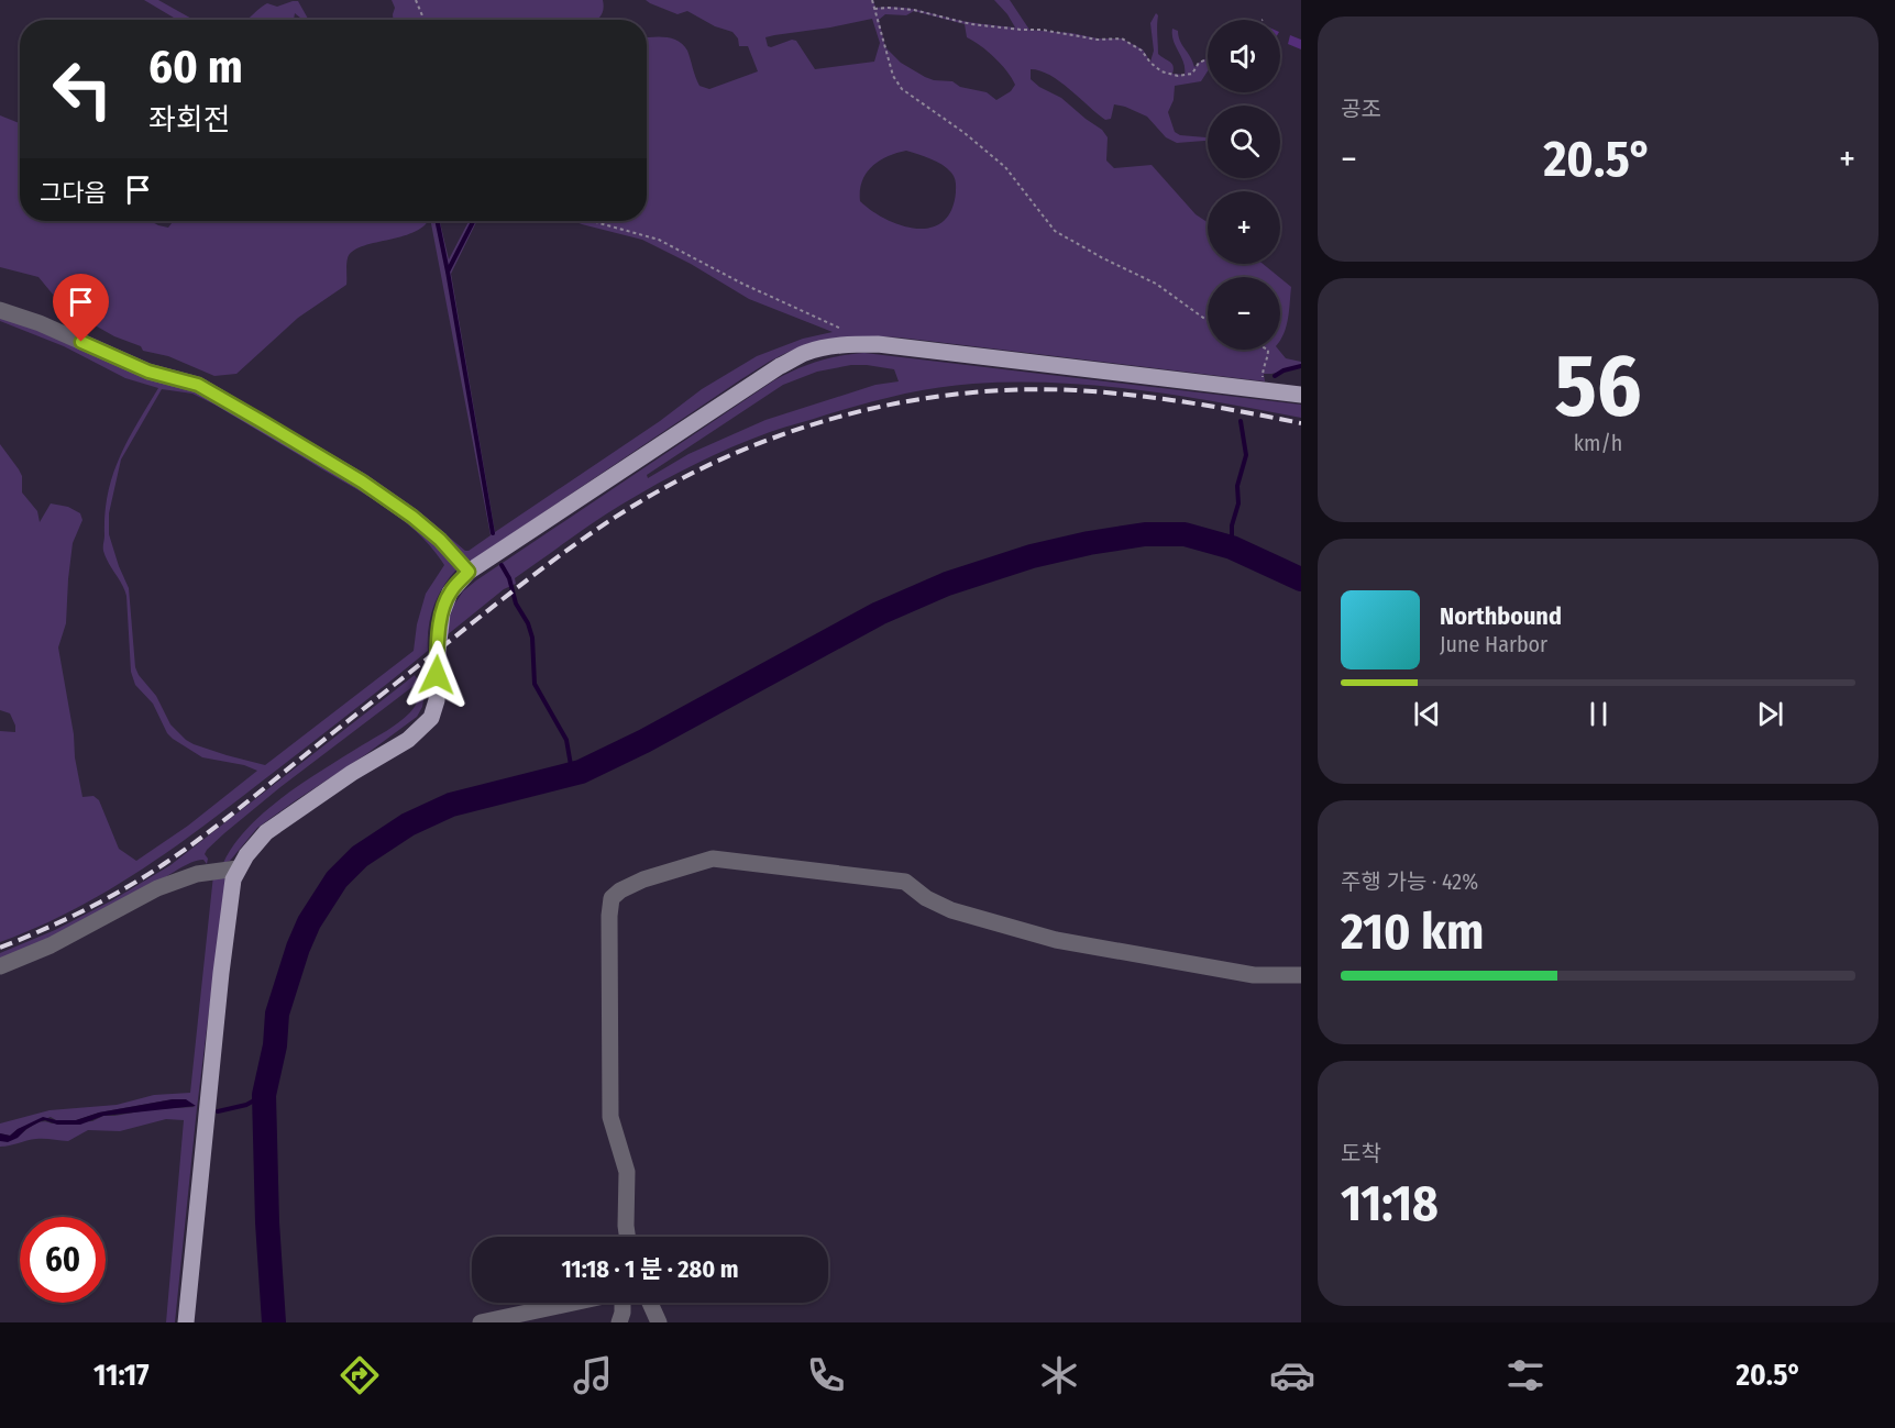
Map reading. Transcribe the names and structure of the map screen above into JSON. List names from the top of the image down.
{
  "page": {
    "tile": [
      "공조",
      ["56", "km/h"],
      ["주행 가능 · 42%", "210 km"],
      ["도착", "11:18"]
    ],
    "map_buttons": ["+", "−"],
    "turn": ["60 m", "좌회전"],
    "heat": ["−", "20.5°", "+"],
    "then": "그다음",
    "song": ["Northbound", "June Harbor"],
    "limit": "60",
    "trip": "11:18 · 1 분 · 280 m",
    "tabs": ["11:17", "20.5°"]
  }
}
